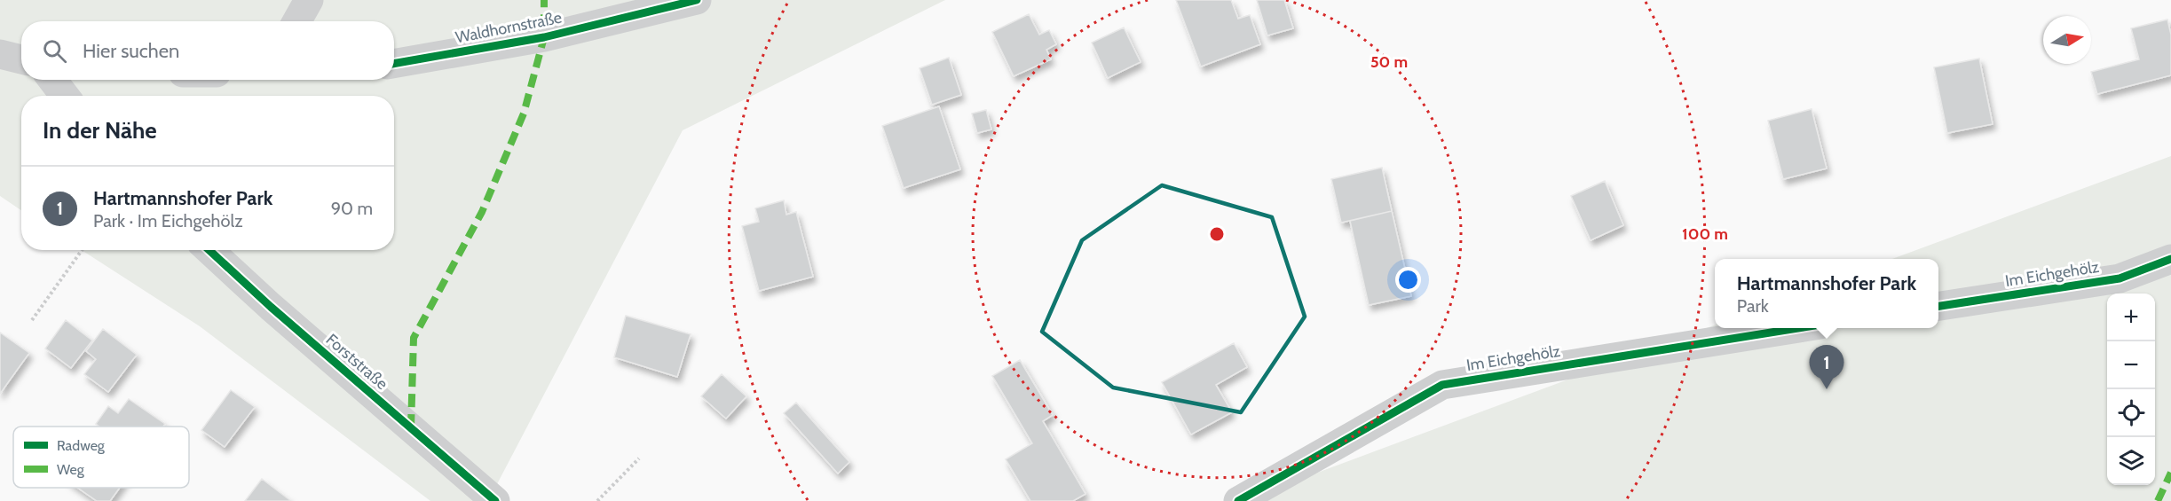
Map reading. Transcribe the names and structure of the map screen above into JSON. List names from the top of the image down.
{
  "streets": {
    "street": ["Waldhornstraße", "Im Eichgehölz", "Forststraße"]
  },
  "legend": ["Radweg", "Weg"],
  "north": "right",
  "page": {
    "search": "Hier suchen",
    "heading": "In der Nähe",
    "list": [
      {
        "mark": "1",
        "name": "Hartmannshofer Park",
        "note": "Park · Im Eichgehölz",
        "value": "90 m"
      }
    ],
    "popup": ["Hartmannshofer Park", "Park"],
    "map_buttons": ["+", "−"],
    "pins": "1"
  },
  "rings": ["50 m", "100 m"]
}
